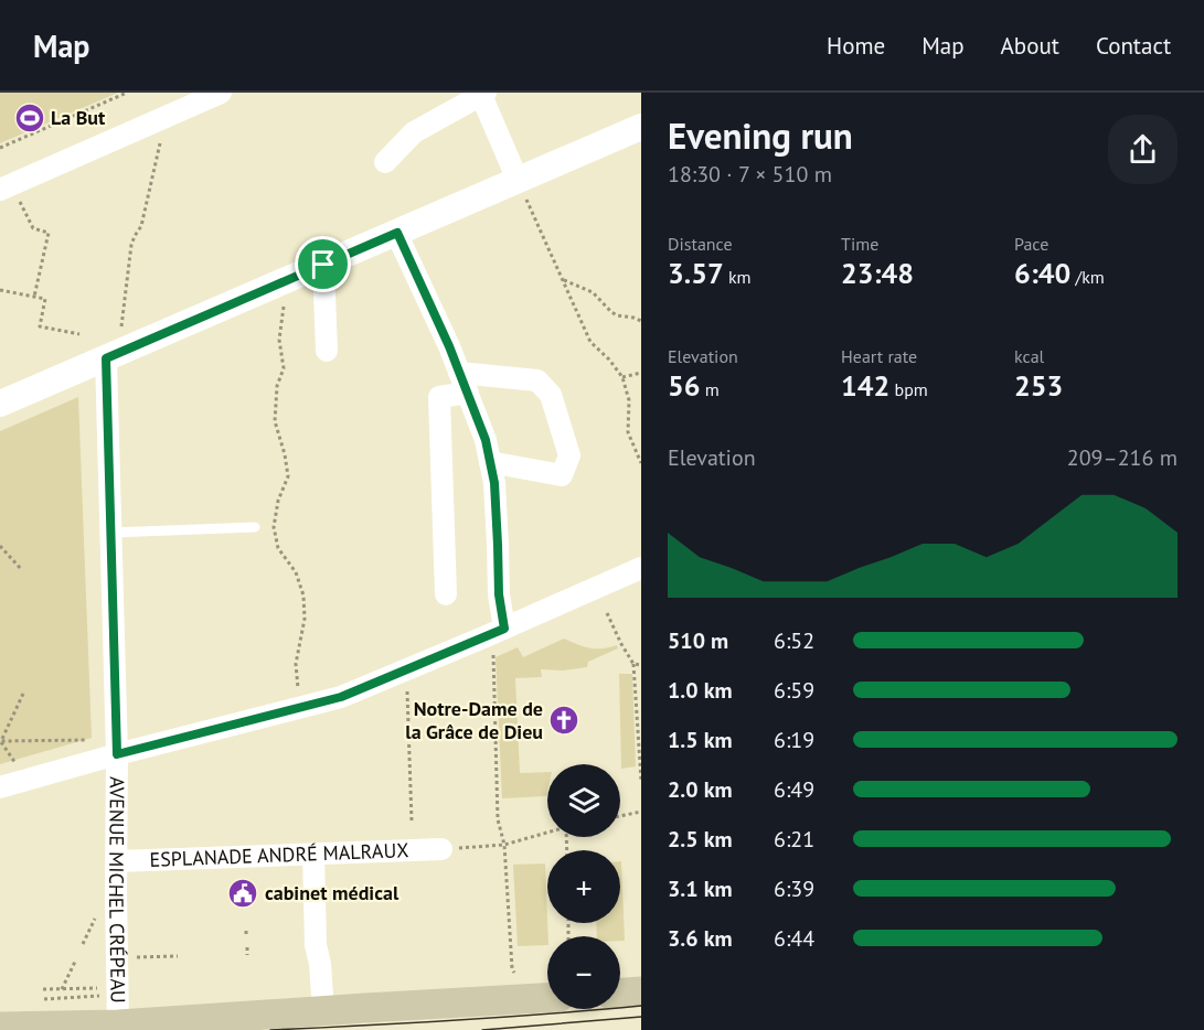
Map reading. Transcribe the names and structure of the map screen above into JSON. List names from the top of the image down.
{
  "streets": {
    "street": ["ESPLANADE ANDRÉ MALRAUX", "AVENUE MICHEL CRÉPEAU"]
  },
  "crossings": [
    ["ESPLANADE ANDRÉ MALRAUX", "AVENUE MICHEL CRÉPEAU"]
  ],
  "places": {
    "sports": ["La But"],
    "church": ["Notre-Dame de la Grâce de Dieu"],
    "public building": ["cabinet médical"]
  },
  "page": {
    "header": "Map",
    "nav": [
      "Home",
      "Map",
      "About",
      "Contact"
    ],
    "heading": ["Evening run", "18:30 · 7 × 510 m"],
    "stats": [
      ["Distance", "3.57 km"],
      ["Time", "23:48"],
      ["Pace", "6:40 /km"],
      ["Elevation", "56 m"],
      ["Heart rate", "142 bpm"],
      ["kcal", "253"]
    ],
    "chart": ["Elevation", "209–216 m"],
    "list": [
      {
        "name": "510 m",
        "note": "6:52"
      },
      {
        "name": "1.0 km",
        "note": "6:59"
      },
      {
        "name": "1.5 km",
        "note": "6:19"
      },
      {
        "name": "2.0 km",
        "note": "6:49"
      },
      {
        "name": "2.5 km",
        "note": "6:21"
      },
      {
        "name": "3.1 km",
        "note": "6:39"
      },
      {
        "name": "3.6 km",
        "note": "6:44"
      }
    ],
    "map_buttons": ["+", "−"]
  }
}
